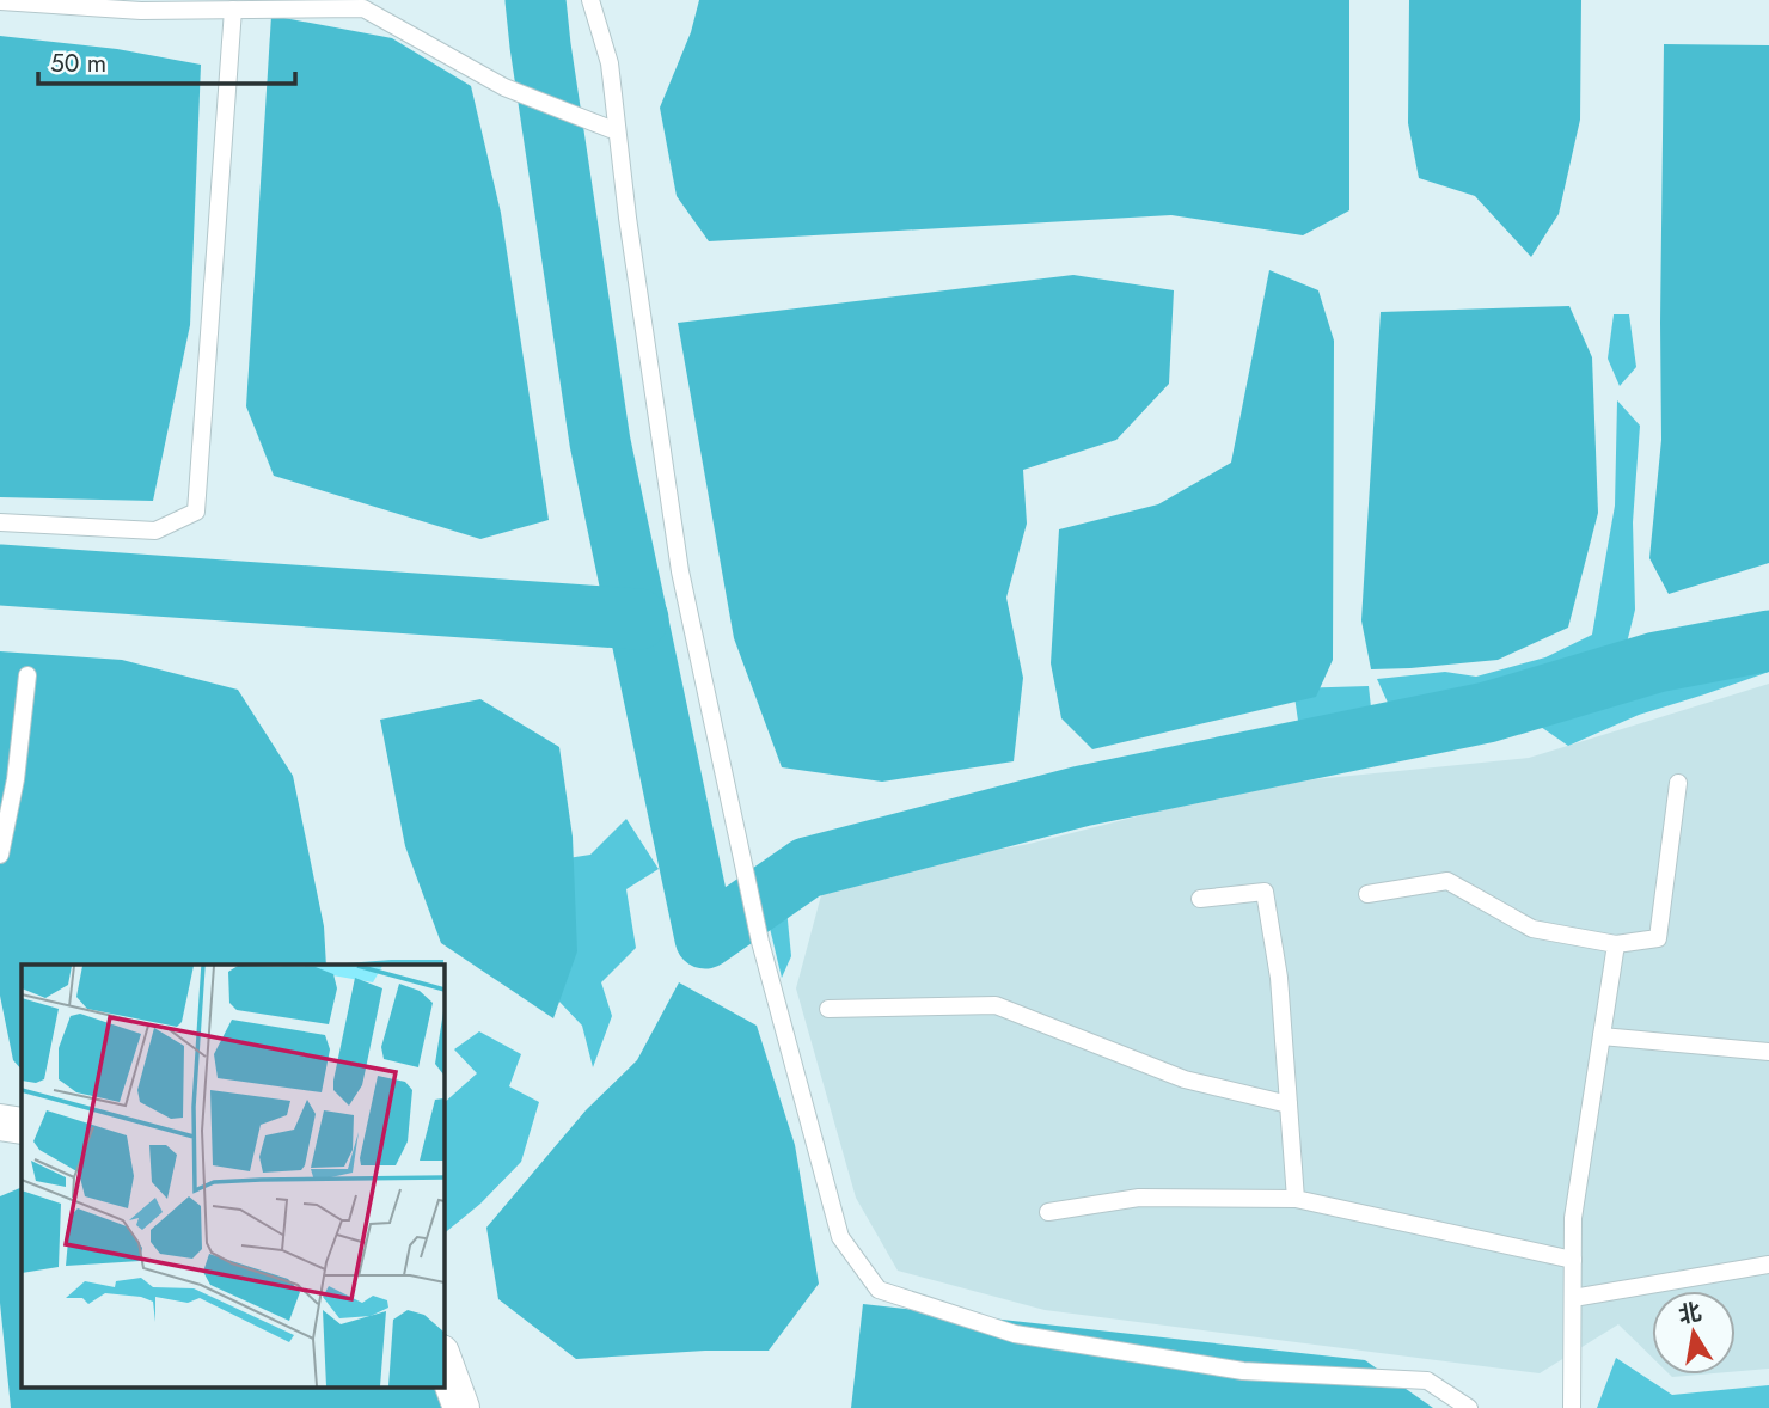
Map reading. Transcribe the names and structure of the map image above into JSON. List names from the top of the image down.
{
  "scale_bar": "50 m",
  "north": "top"
}
